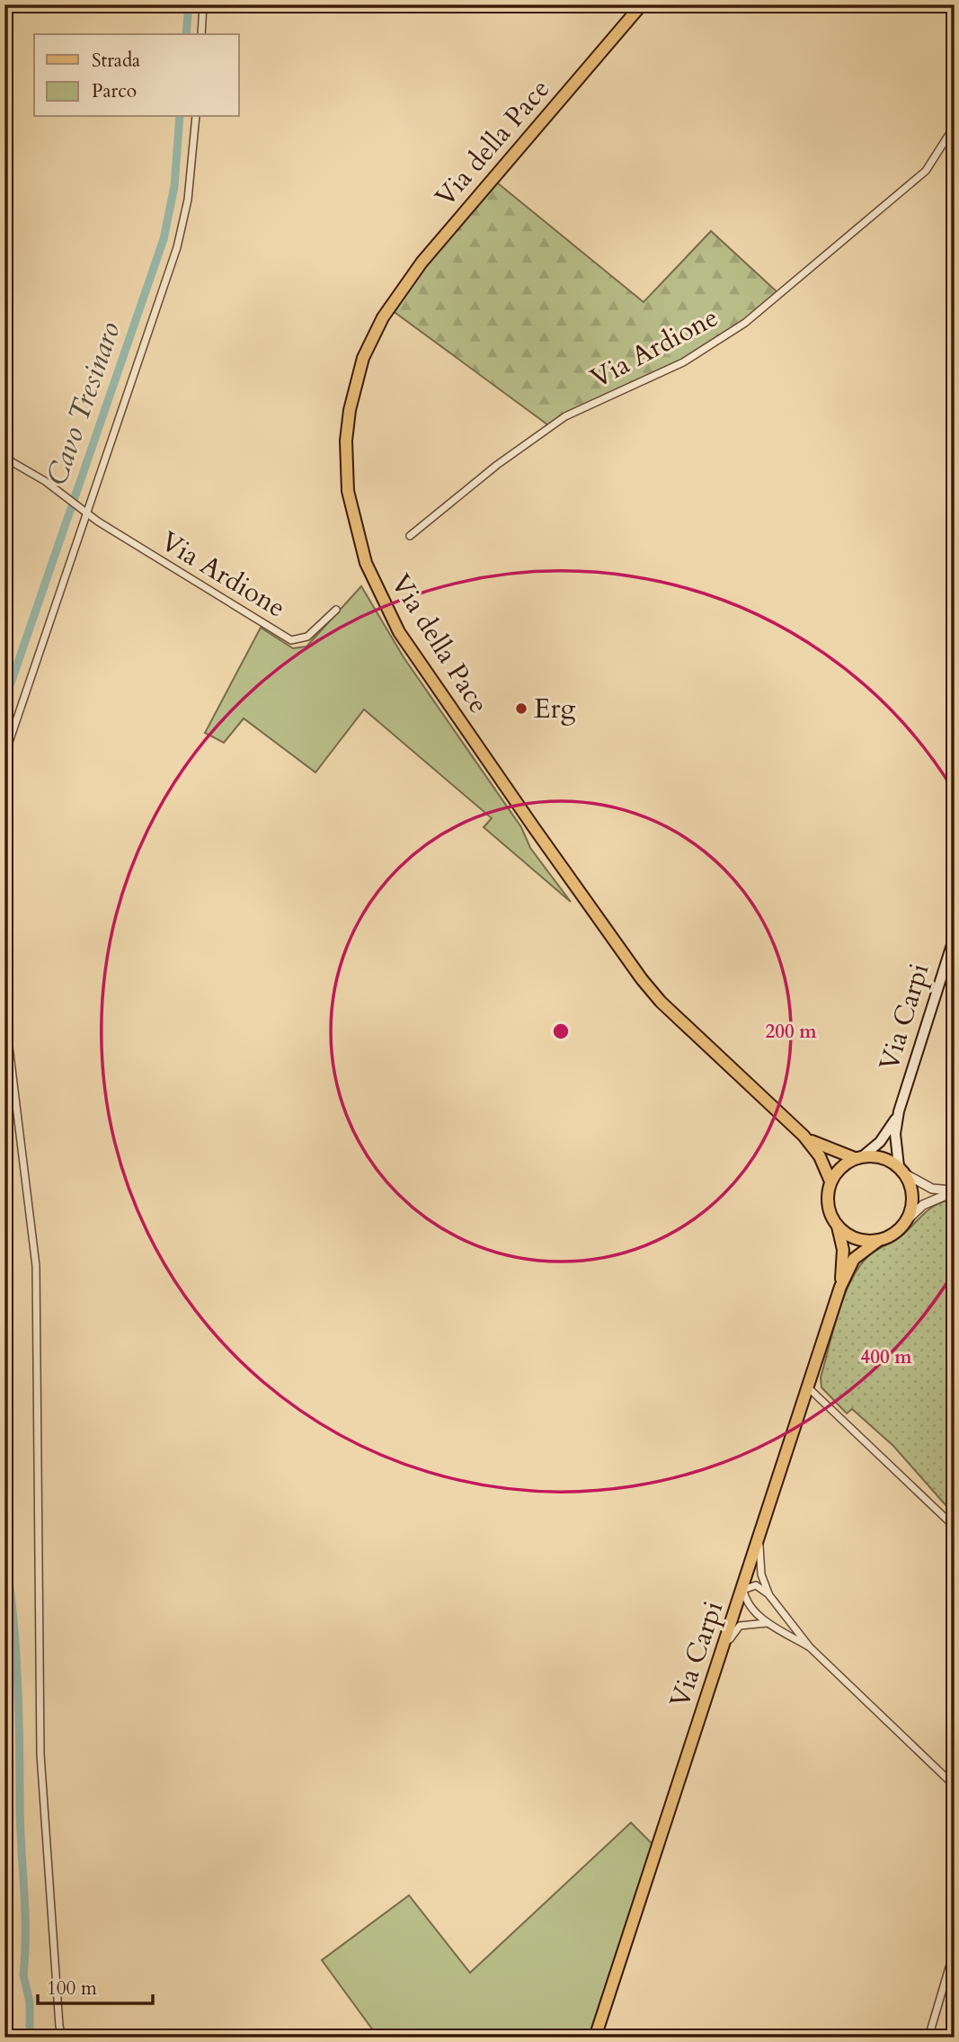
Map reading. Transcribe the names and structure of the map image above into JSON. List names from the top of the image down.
{
  "streets": {
    "main road": ["Via della Pace", "Via Carpi"],
    "street": ["Via Ardione"]
  },
  "crossings": [
    ["Via della Pace", "Via Carpi"]
  ],
  "water": ["Cavo Tresinaro"],
  "places": ["Erg"],
  "legend": ["Strada", "Parco"],
  "scale_bar": "100 m",
  "rings": ["200 m", "400 m"]
}
